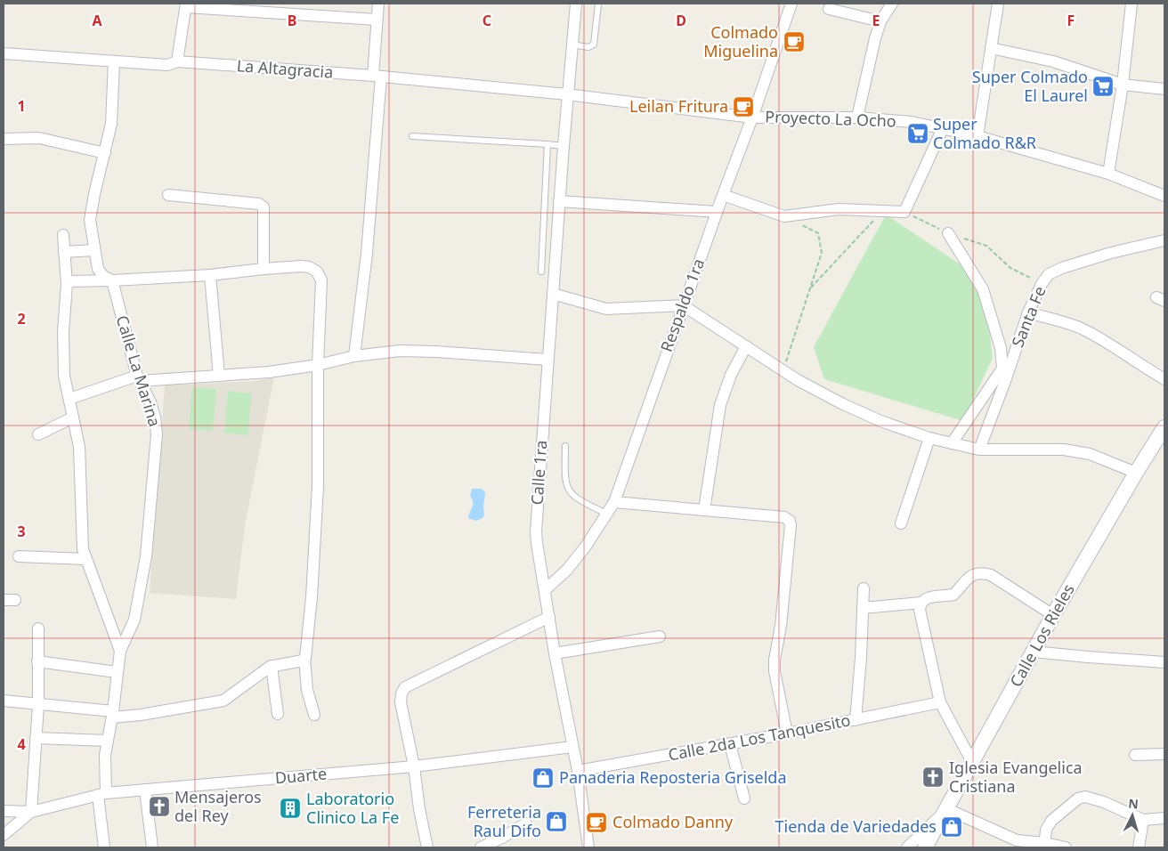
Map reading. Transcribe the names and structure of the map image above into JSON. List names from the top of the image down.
{
  "streets": {
    "street": [
      "La Altagracia",
      "Proyecto La Ocho",
      "Respaldo 1ra",
      "Santa Fe",
      "Calle La Marina",
      "Calle 1ra",
      "Calle Los Rieles",
      "Calle 2da Los Tanquesito",
      "Duarte"
    ]
  },
  "crossings": [
    ["La Altagracia", "Proyecto La Ocho"],
    ["La Altagracia", "Calle 1ra"],
    ["Proyecto La Ocho", "Respaldo 1ra"],
    ["Proyecto La Ocho", "Calle 1ra"],
    ["Respaldo 1ra", "Calle 1ra"],
    ["Calle La Marina", "Duarte"],
    ["Calle 1ra", "Calle 2da Los Tanquesito"],
    ["Calle 1ra", "Duarte"]
  ],
  "places": {
    "cafe": ["Colmado Miguelina", "Leilan Fritura", "Colmado Danny"],
    "supermarket": ["Super Colmado El Laurel", "Super Colmado R&R"],
    "church": ["Iglesia Evangelica Cristiana", "Mensajeros del Rey"],
    "shop": ["Panaderia Reposteria Griselda", "Ferreteria Raul Difo", "Tienda de Variedades"],
    "building": ["Laboratorio Clinico La Fe"]
  },
  "north": "top",
  "grid": {
    "columns": [
      "A",
      "B",
      "C",
      "D",
      "E",
      "F"
    ],
    "rows": [
      "1",
      "2",
      "3",
      "4"
    ]
  }
}
